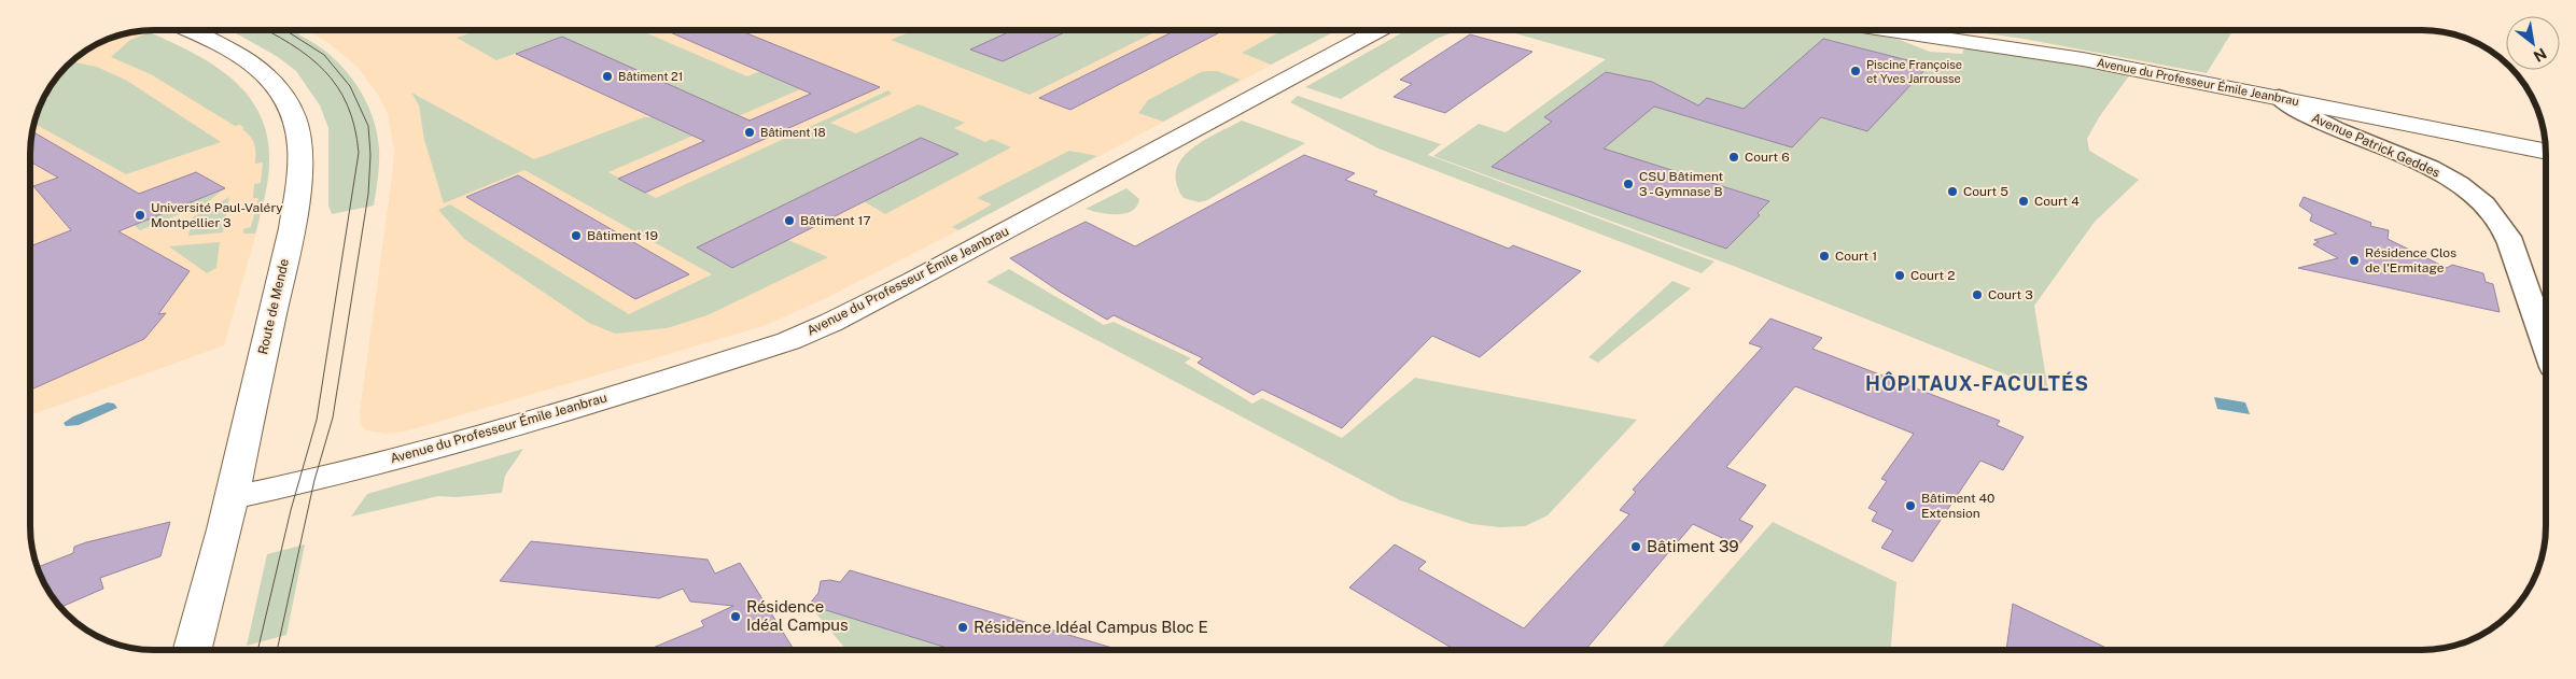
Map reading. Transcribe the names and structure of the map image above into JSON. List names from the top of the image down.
{
  "streets": {
    "street": ["Avenue du Professeur Émile Jeanbrau", "Avenue Patrick Geddes", "Route de Mende"]
  },
  "crossings": [
    ["Avenue du Professeur Émile Jeanbrau", "Avenue Patrick Geddes"],
    ["Avenue du Professeur Émile Jeanbrau", "Route de Mende"]
  ],
  "districts": ["HÔPITAUX-FACULTÉS"],
  "places": [
    "Piscine Françoise et Yves Jarrousse",
    "Bâtiment 21",
    "Bâtiment 18",
    "Court 6",
    "CSU Bâtiment 3 - Gymnase B",
    "Court 5",
    "Court 4",
    "Université Paul-Valéry Montpellier 3",
    "Bâtiment 17",
    "Bâtiment 19",
    "Court 1",
    "Résidence Clos de l'Ermitage",
    "Court 2",
    "Court 3",
    "Bâtiment 40 Extension",
    "Bâtiment 39",
    "Résidence Idéal Campus",
    "Résidence Idéal Campus Bloc E"
  ],
  "north": "bottom right"
}
